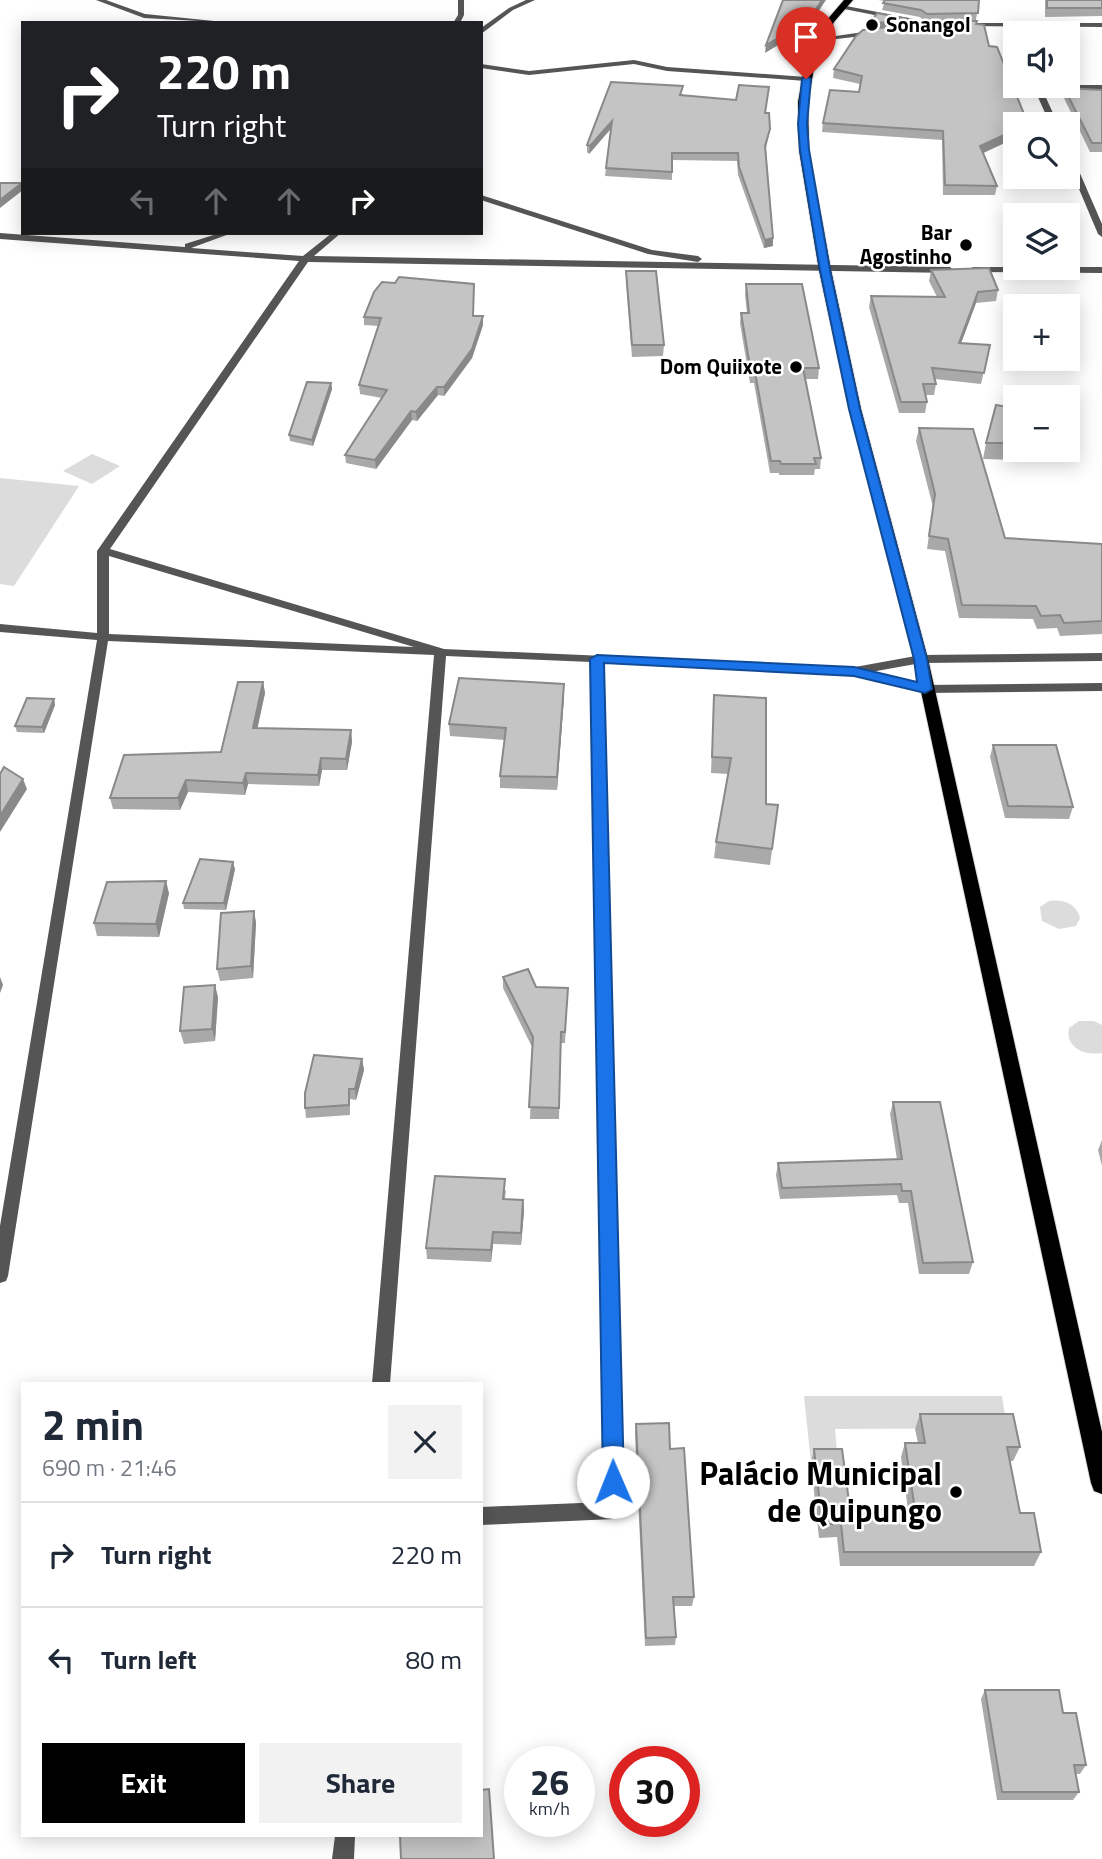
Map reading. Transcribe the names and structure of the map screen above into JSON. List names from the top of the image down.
{
  "places": [
    "Sonangol",
    "Bar Agostinho",
    "Dom Quiixote",
    "Palácio Municipal de Quipungo"
  ],
  "page": {
    "map_buttons": ["+", "−"],
    "turn": ["220 m", "Turn right"],
    "heading": ["2 min", "690 m · 21:46"],
    "list": [
      {
        "name": "Turn right",
        "value": "220 m"
      },
      {
        "name": "Turn left",
        "value": "80 m"
      }
    ],
    "buttons": ["Exit", "Share"],
    "speed": "26 km/h",
    "limit": "30"
  }
}
